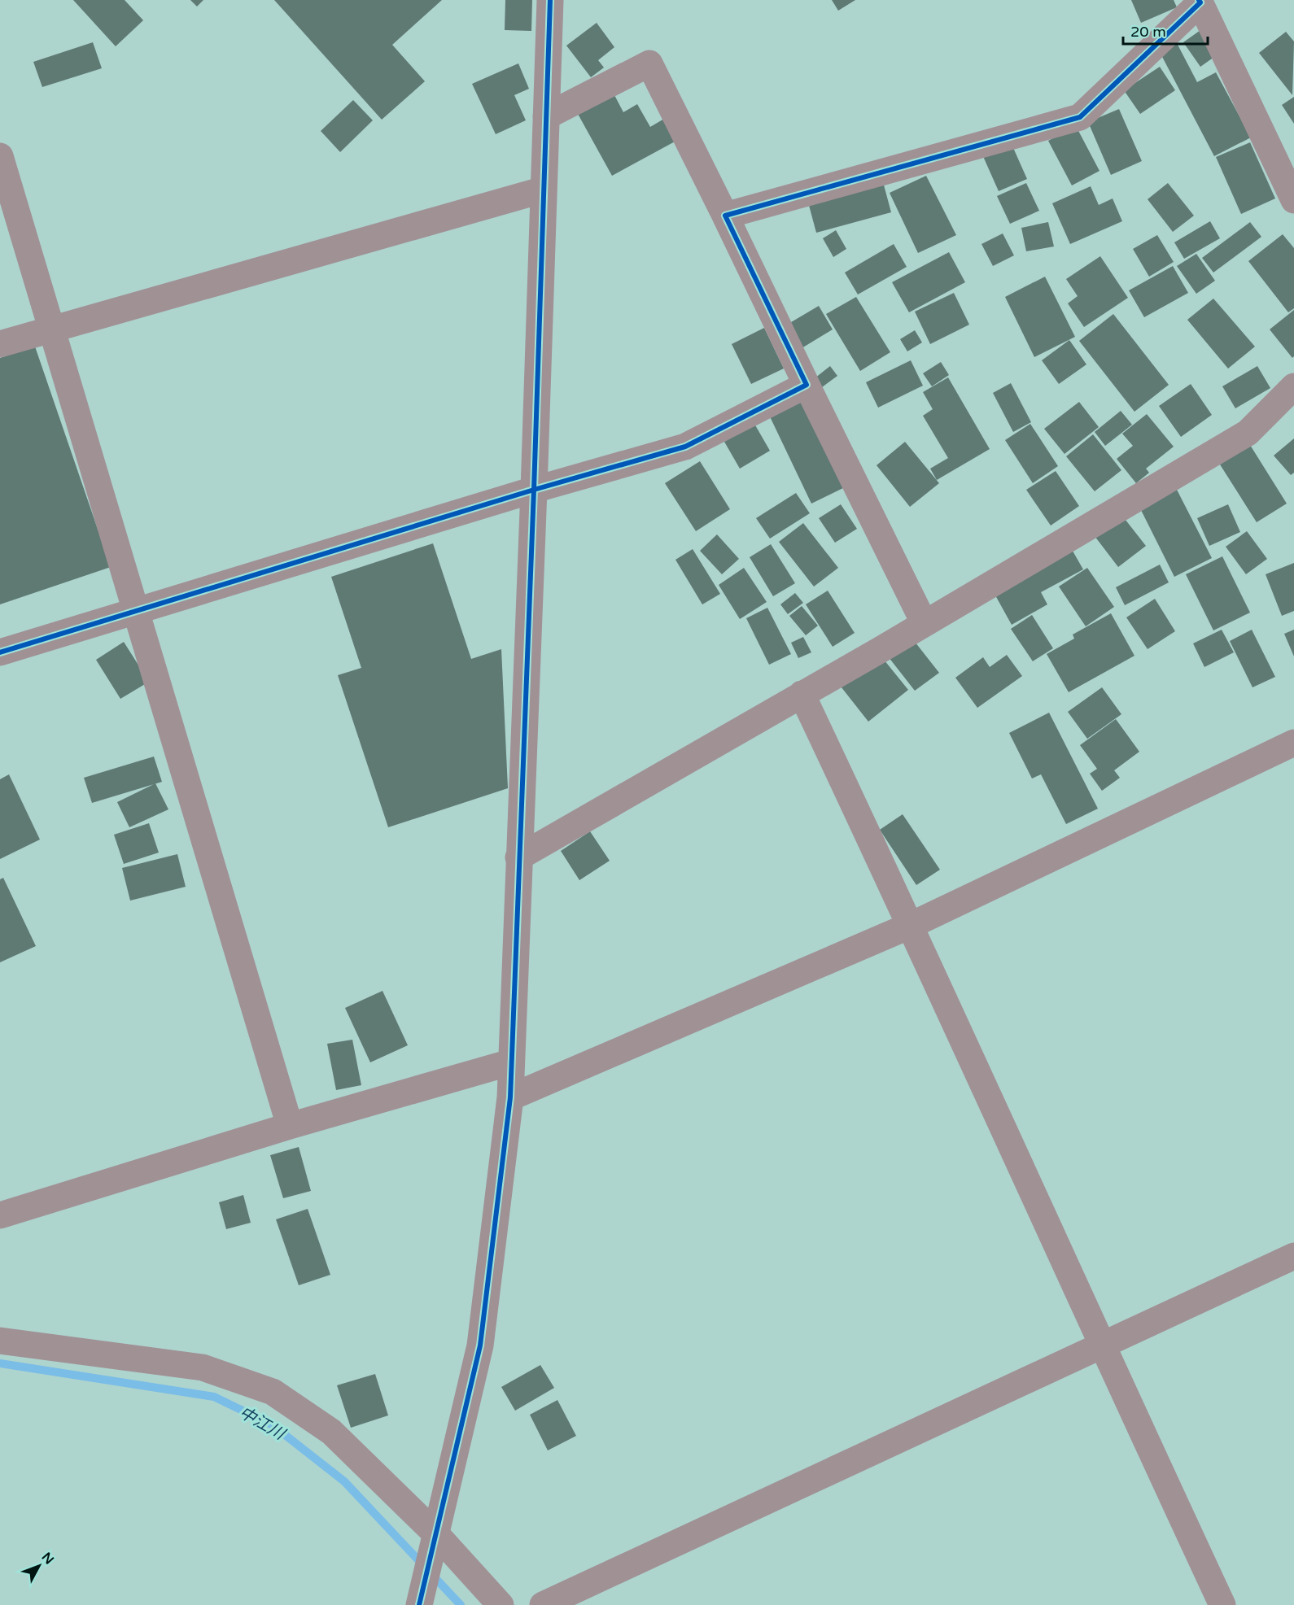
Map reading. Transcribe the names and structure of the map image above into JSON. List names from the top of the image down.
{
  "water": ["中江川"],
  "scale_bar": "20 m",
  "north": "top right"
}
